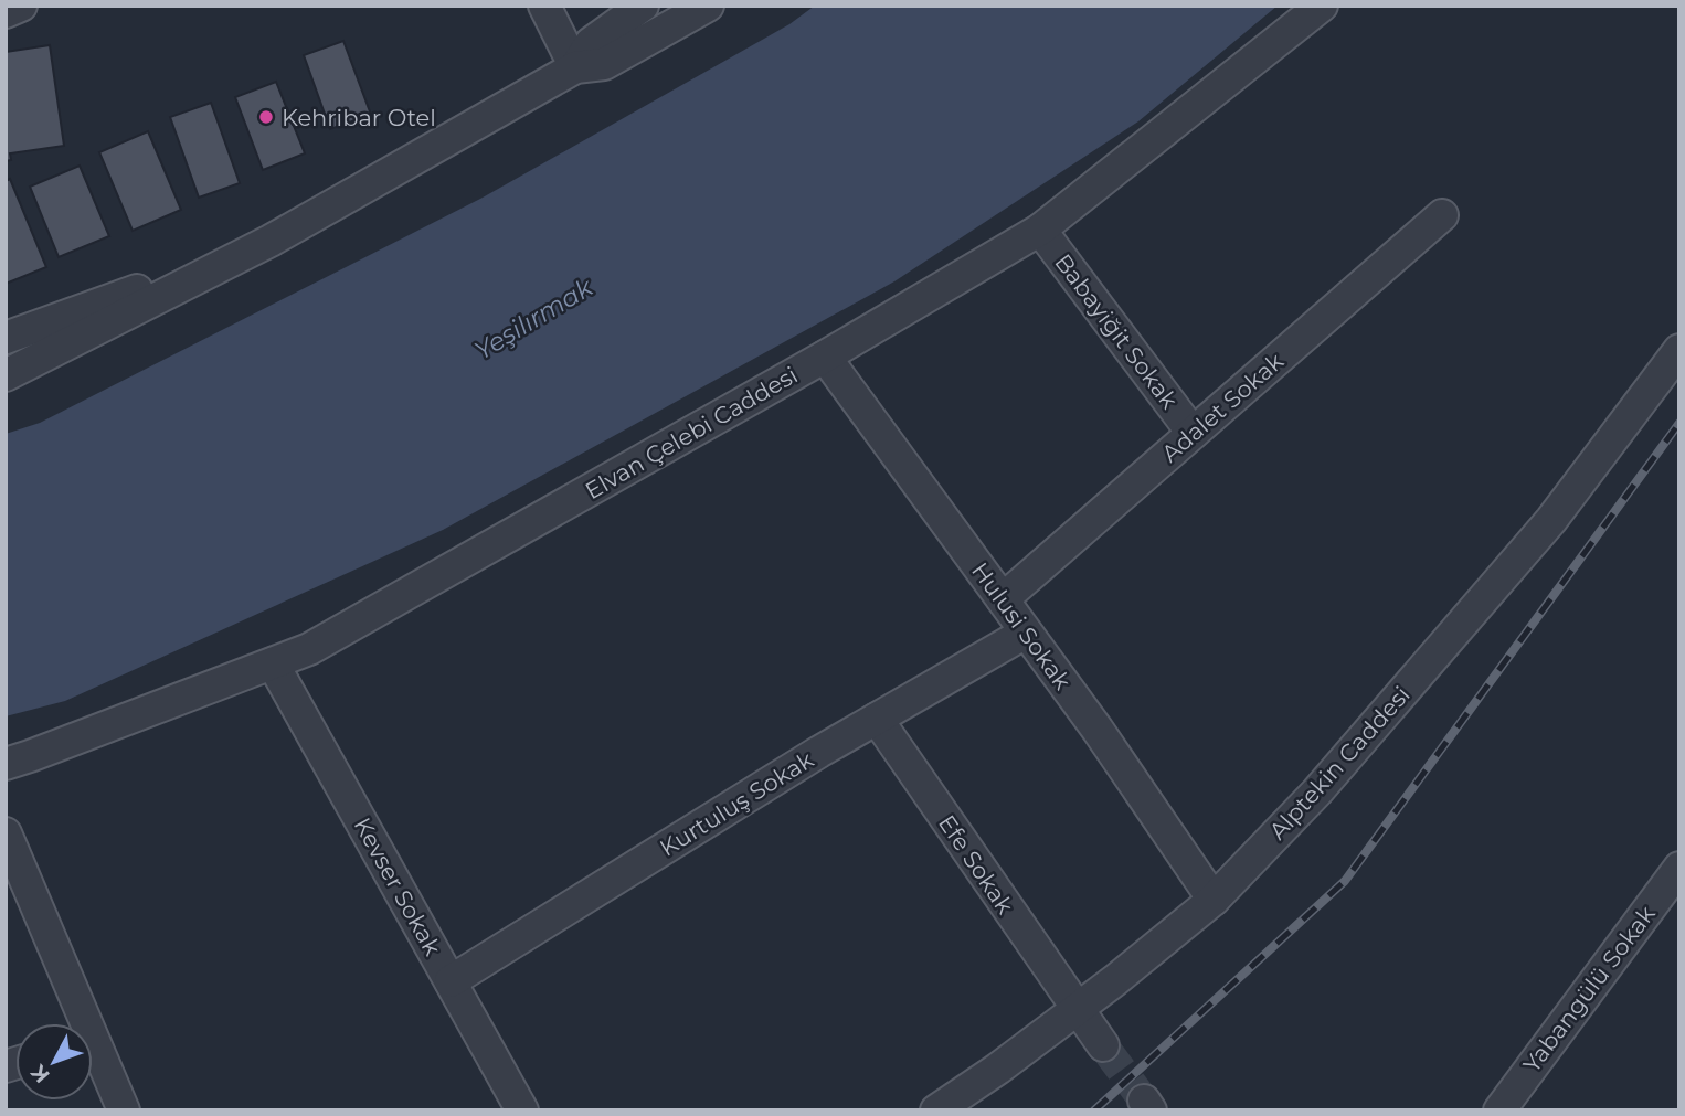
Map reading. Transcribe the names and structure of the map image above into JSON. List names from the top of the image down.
{
  "streets": {
    "street": [
      "Babayiğit Sokak",
      "Adalet Sokak",
      "Elvan Çelebi Caddesi",
      "Hulusi Sokak",
      "Alptekin Caddesi",
      "Kurtuluş Sokak",
      "Efe Sokak",
      "Kevser Sokak",
      "Yabangülü Sokak"
    ]
  },
  "crossings": [
    ["Babayiğit Sokak", "Adalet Sokak"],
    ["Babayiğit Sokak", "Elvan Çelebi Caddesi"],
    ["Adalet Sokak", "Hulusi Sokak"],
    ["Elvan Çelebi Caddesi", "Hulusi Sokak"],
    ["Elvan Çelebi Caddesi", "Kevser Sokak"],
    ["Hulusi Sokak", "Alptekin Caddesi"],
    ["Hulusi Sokak", "Kurtuluş Sokak"],
    ["Alptekin Caddesi", "Efe Sokak"],
    ["Kurtuluş Sokak", "Efe Sokak"],
    ["Kurtuluş Sokak", "Kevser Sokak"]
  ],
  "water": ["Yeşilırmak"],
  "places": ["Kehribar Otel"],
  "north": "bottom left"
}
